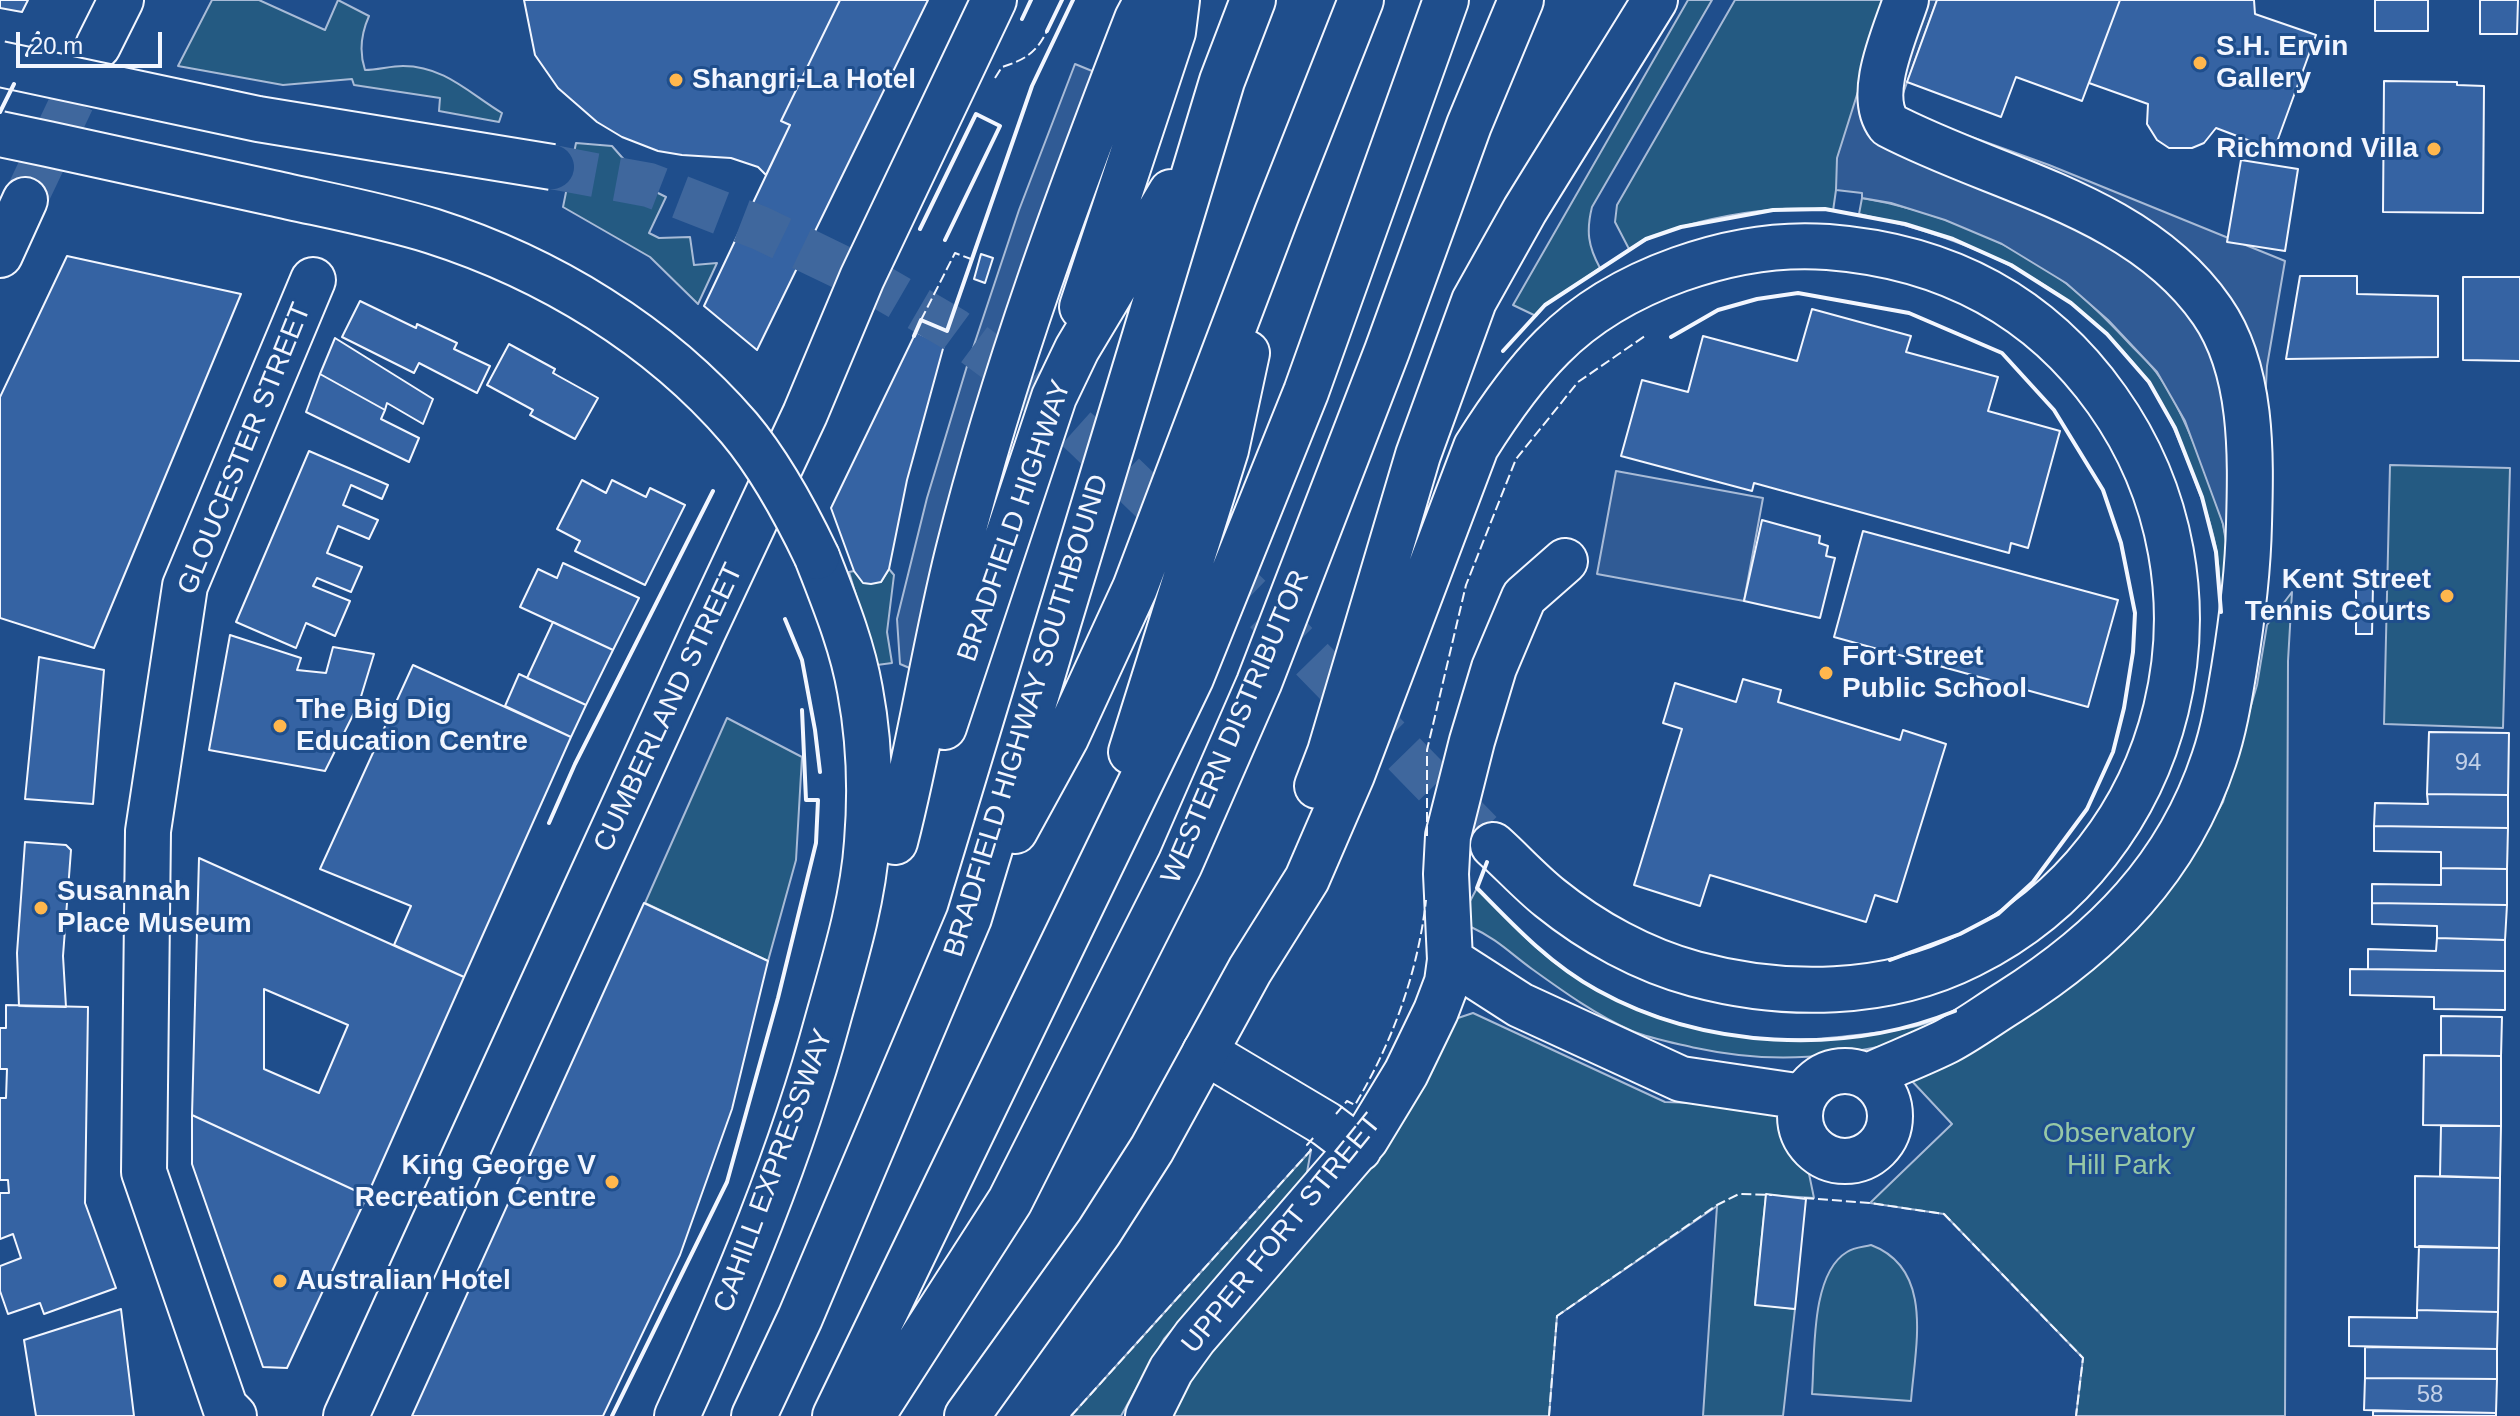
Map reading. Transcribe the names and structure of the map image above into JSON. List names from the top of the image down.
{
  "streets": {
    "main road": [
      "GLOUCESTER STREET",
      "BRADFIELD HIGHWAY",
      "CUMBERLAND STREET",
      "BRADFIELD HIGHWAY SOUTHBOUND",
      "WESTERN DISTRIBUTOR",
      "CAHILL EXPRESSWAY",
      "UPPER FORT STREET"
    ]
  },
  "crossings": [
    ["BRADFIELD HIGHWAY", "BRADFIELD HIGHWAY SOUTHBOUND"],
    ["BRADFIELD HIGHWAY", "CAHILL EXPRESSWAY"]
  ],
  "parks": ["Observatory Hill Park"],
  "places": [
    "S.H. Ervin Gallery",
    "Shangri-La Hotel",
    "Richmond Villa",
    "Kent Street Tennis Courts",
    "Fort Street Public School",
    "The Big Dig Education Centre",
    "Susannah Place Museum",
    "King George V Recreation Centre",
    "Australian Hotel"
  ],
  "house_numbers": ["94", "58"],
  "scale_bar": "20 m"
}
